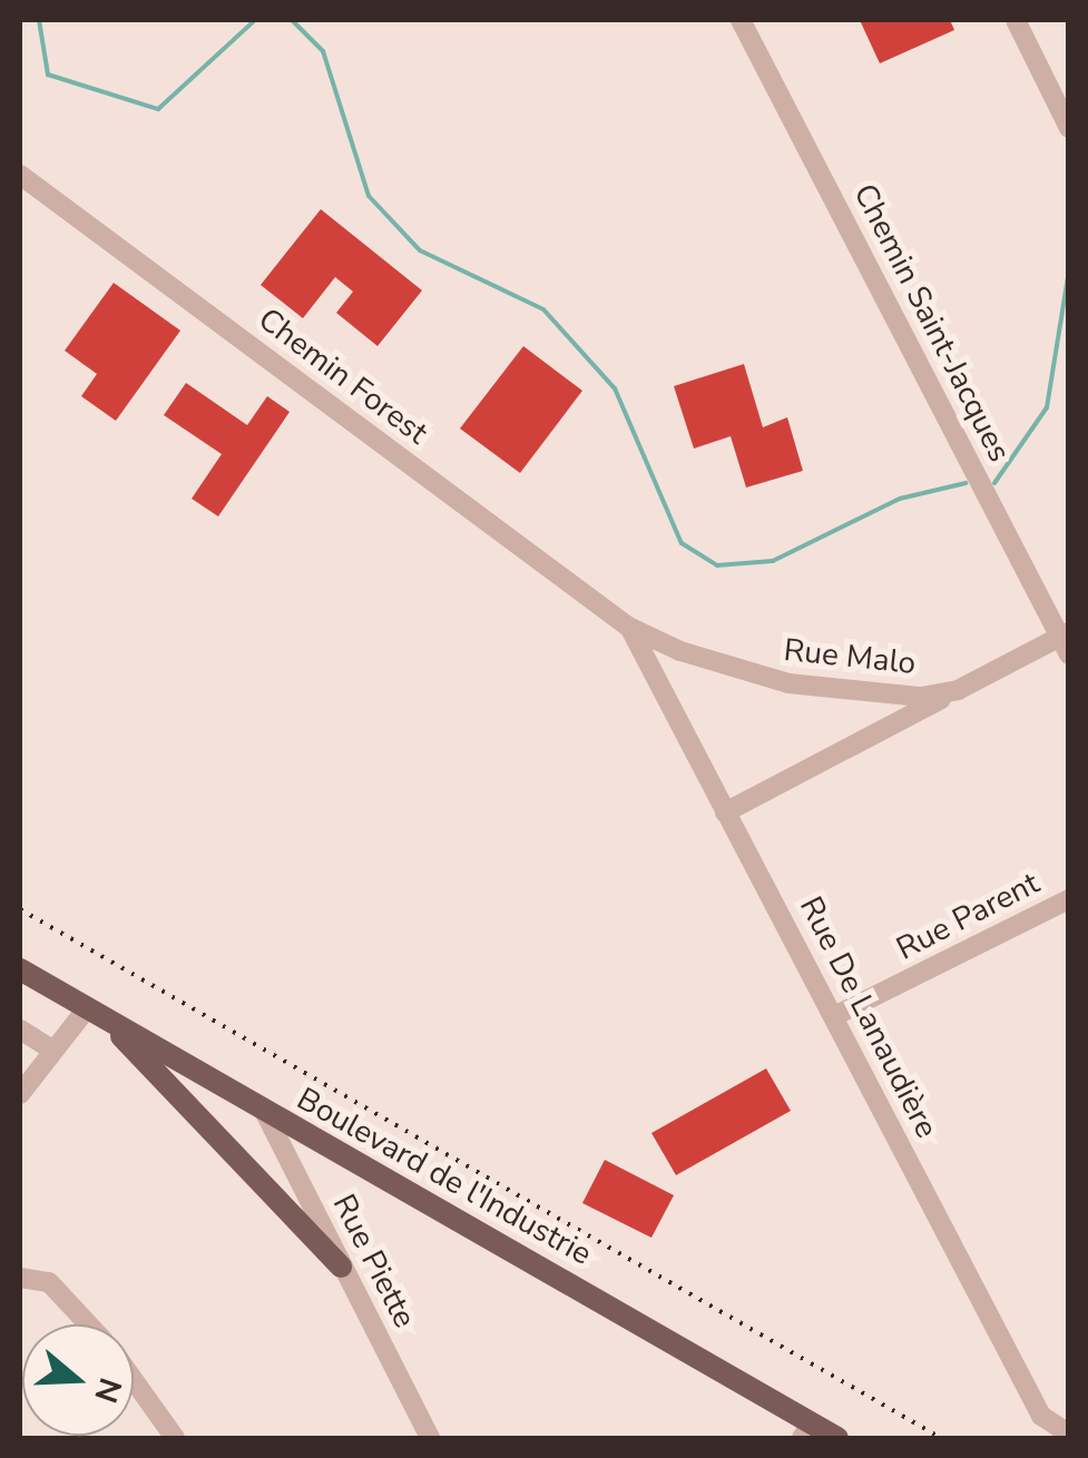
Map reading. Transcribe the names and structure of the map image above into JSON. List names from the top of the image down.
{
  "streets": {
    "main road": ["Boulevard de l'Industrie"],
    "street": [
      "Chemin Saint-Jacques",
      "Chemin Forest",
      "Rue Malo",
      "Rue Parent",
      "Rue De Lanaudière",
      "Rue Piette"
    ]
  },
  "crossings": [
    ["Chemin Saint-Jacques", "Rue Malo"],
    ["Chemin Forest", "Rue Malo"],
    ["Chemin Forest", "Rue De Lanaudière"],
    ["Rue Malo", "Rue De Lanaudière"],
    ["Rue Parent", "Rue De Lanaudière"],
    ["Boulevard de l'Industrie", "Rue Piette"]
  ],
  "north": "right"
}
